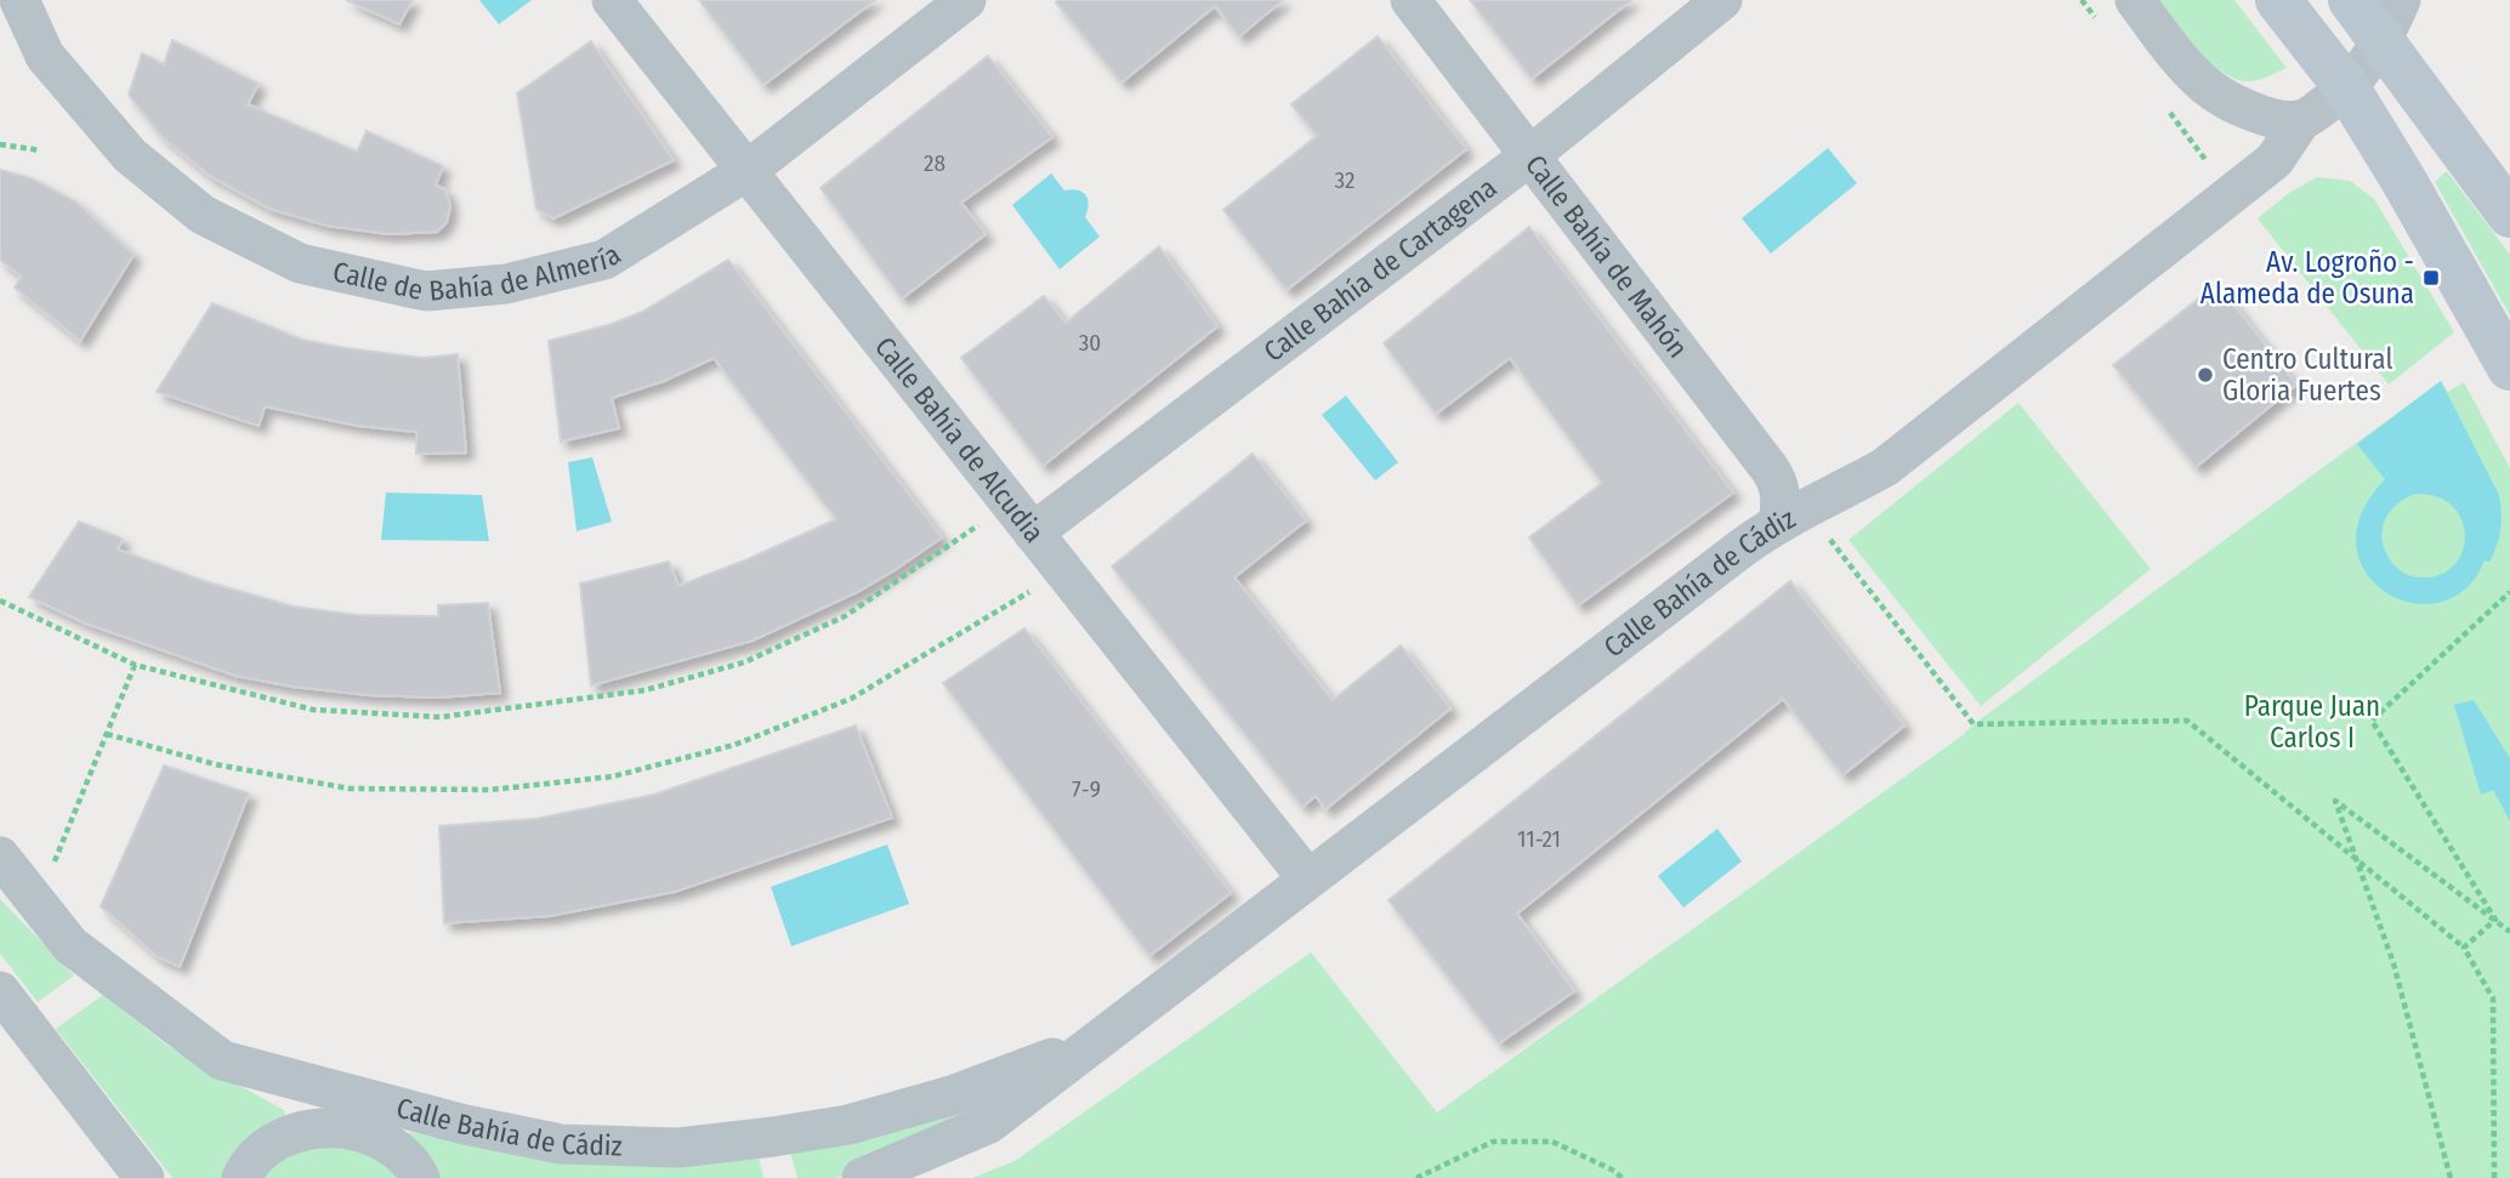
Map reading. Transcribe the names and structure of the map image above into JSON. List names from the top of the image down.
{
  "streets": {
    "street": [
      "Calle de Bahía de Almería",
      "Calle Bahía de Mahón",
      "Calle Bahía de Cartagena",
      "Calle Bahía de Alcudia",
      "Calle Bahía de Cádiz"
    ]
  },
  "crossings": [
    ["Calle de Bahía de Almería", "Calle Bahía de Alcudia"],
    ["Calle Bahía de Mahón", "Calle Bahía de Cartagena"],
    ["Calle Bahía de Mahón", "Calle Bahía de Cádiz"],
    ["Calle Bahía de Cartagena", "Calle Bahía de Alcudia"],
    ["Calle Bahía de Alcudia", "Calle Bahía de Cádiz"]
  ],
  "parks": ["Parque Juan Carlos I"],
  "places": {
    "transit": ["Av. Logroño - Alameda de Osuna"],
    "other": ["Centro Cultural Gloria Fuertes"]
  },
  "house_numbers": [
    "28",
    "32",
    "30",
    "7-9",
    "11-21"
  ]
}
